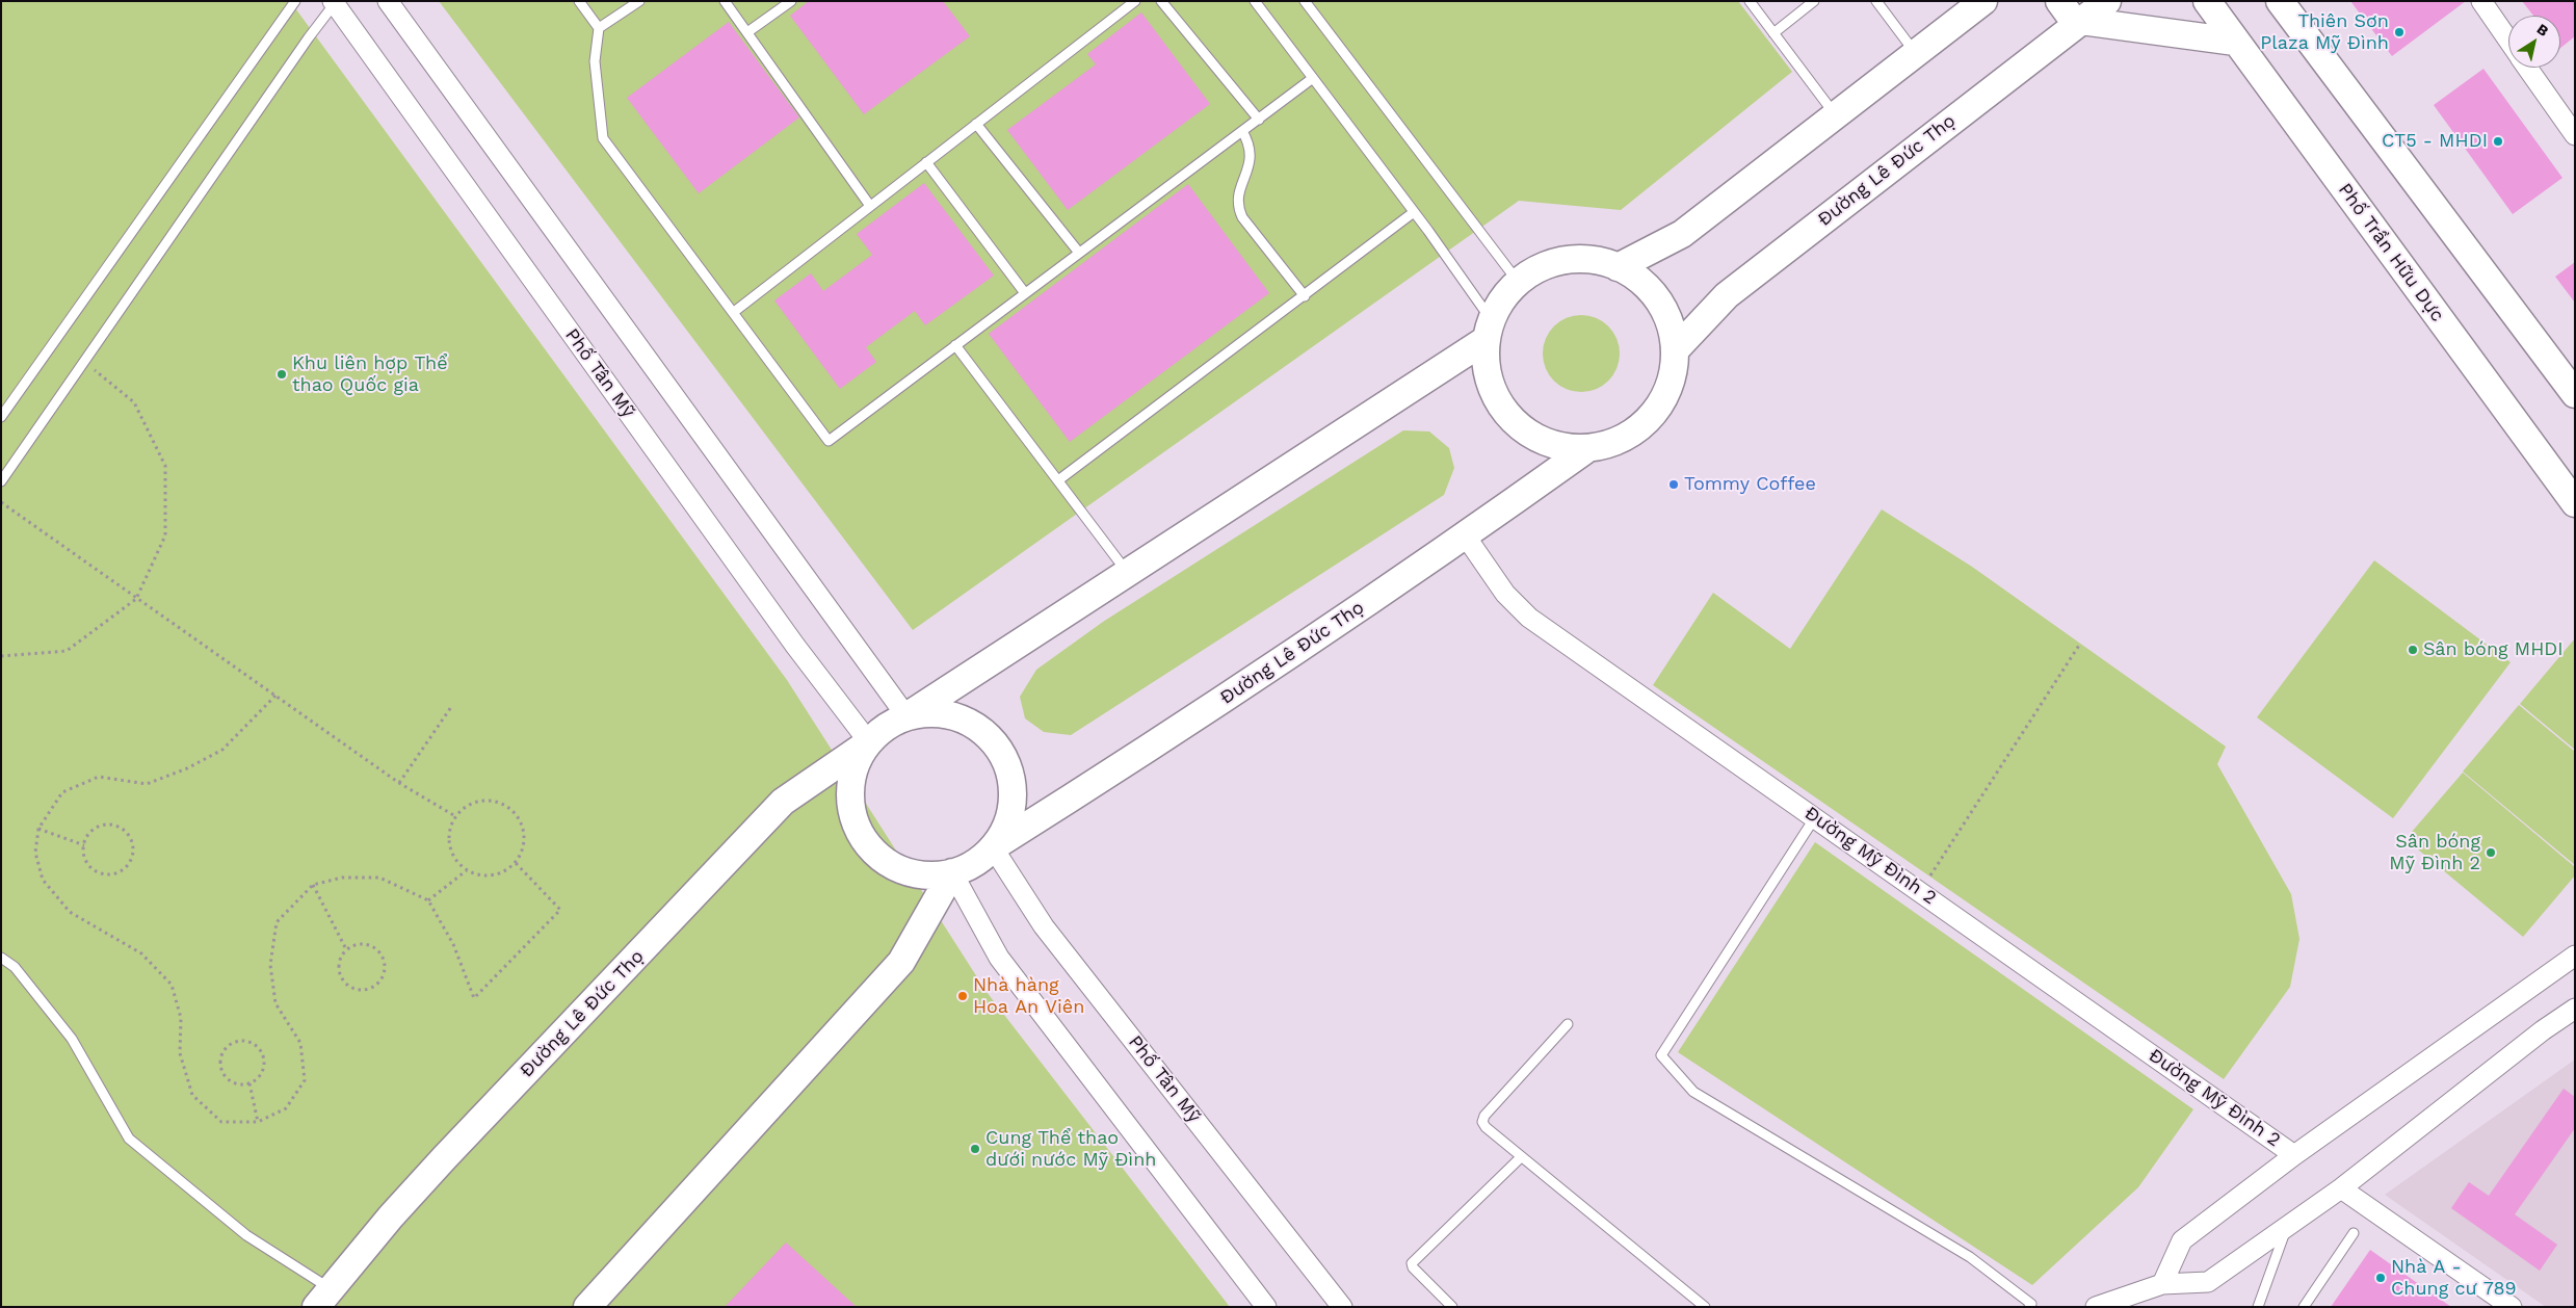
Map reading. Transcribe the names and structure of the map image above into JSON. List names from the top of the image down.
{
  "streets": {
    "main road": ["Đường Lê Đức Thọ", "Phố Trần Hữu Dực"],
    "street": ["Phố Tân Mỹ", "Đường Mỹ Đình 2"]
  },
  "crossings": [
    ["Đường Lê Đức Thọ", "Phố Tân Mỹ"],
    ["Đường Lê Đức Thọ", "Đường Mỹ Đình 2"]
  ],
  "places": [
    "Thiên Sơn Plaza Mỹ Đình",
    "CT5 - MHDI",
    "Khu liên hợp Thể thao Quốc gia",
    "Tommy Coffee",
    "Sân bóng MHDI",
    "Sân bóng Mỹ Đình 2",
    "Nhà hàng Hoa An Viên",
    "Cung Thể thao dưới nước Mỹ Đình",
    "Nhà A - Chung cư 789"
  ],
  "north": "top right"
}
